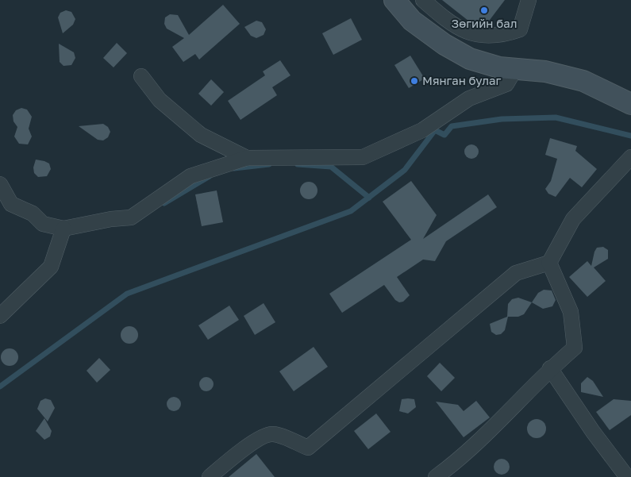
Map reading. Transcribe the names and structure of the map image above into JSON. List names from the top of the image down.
{
  "places": ["Зөгийн бал", "Мянган булаг"]
}
